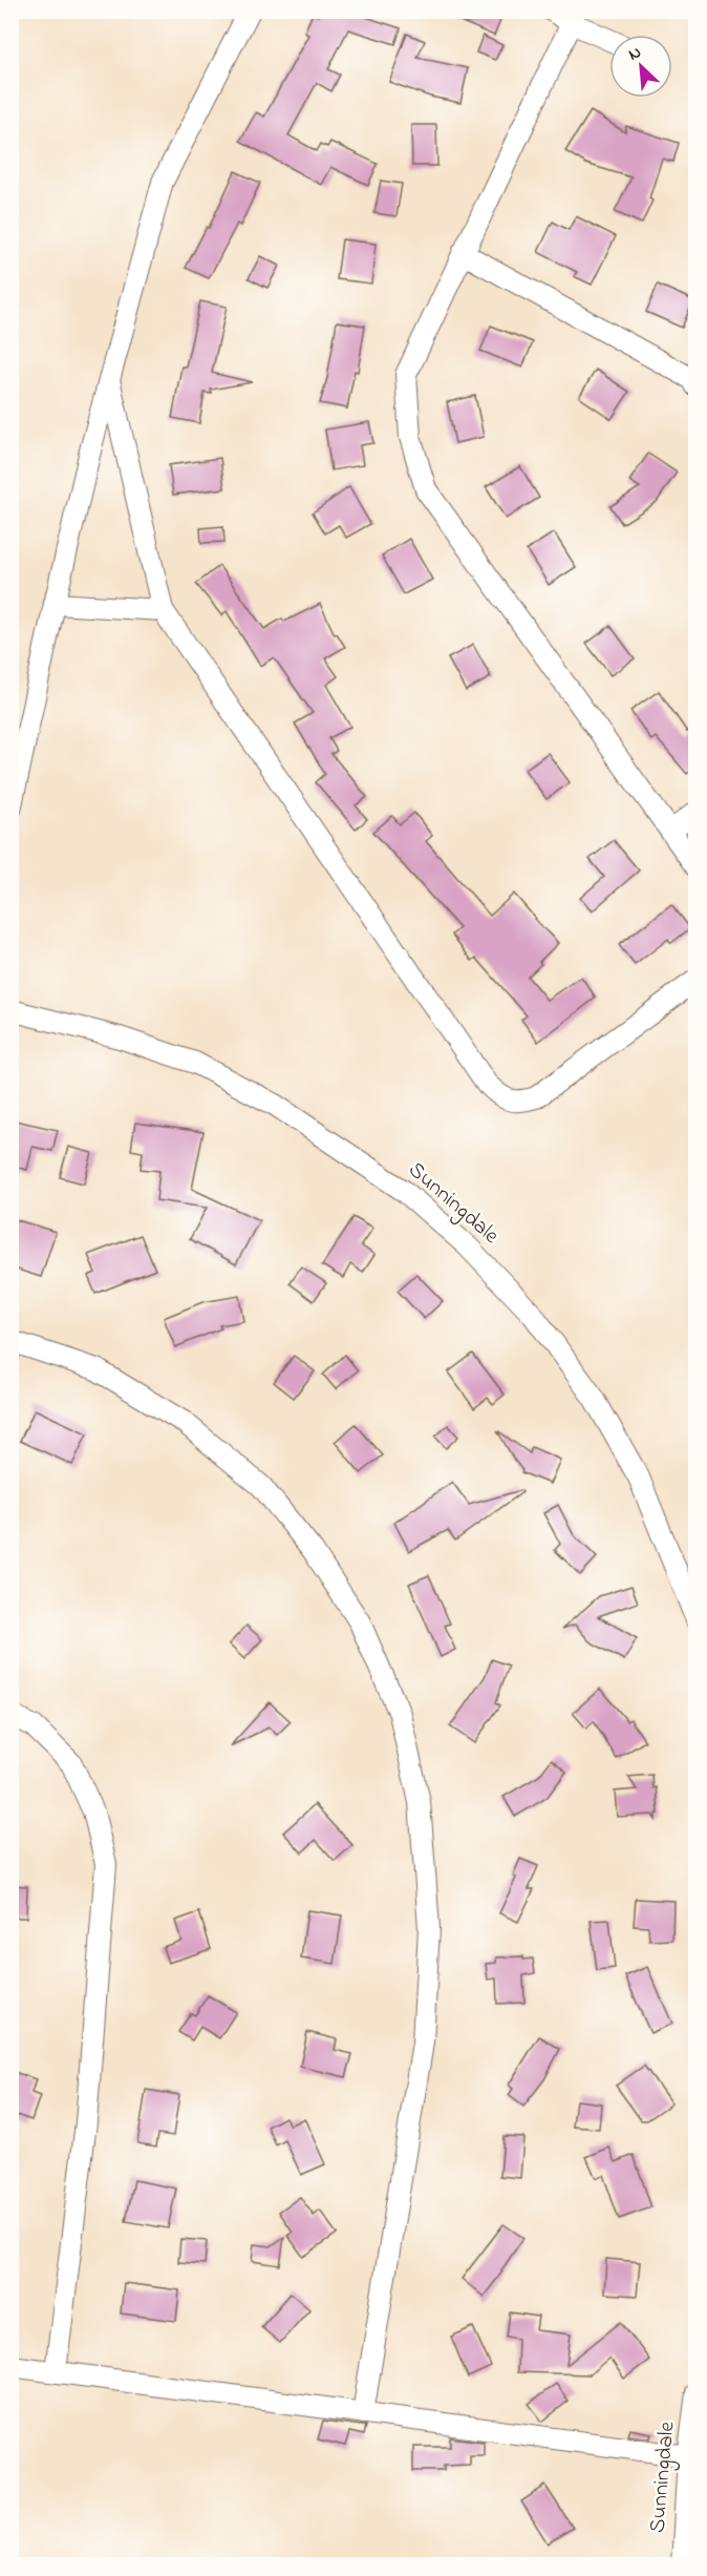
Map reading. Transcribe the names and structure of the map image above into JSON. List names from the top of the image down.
{
  "streets": {
    "street": ["Sunningdale"]
  },
  "north": "top left"
}
